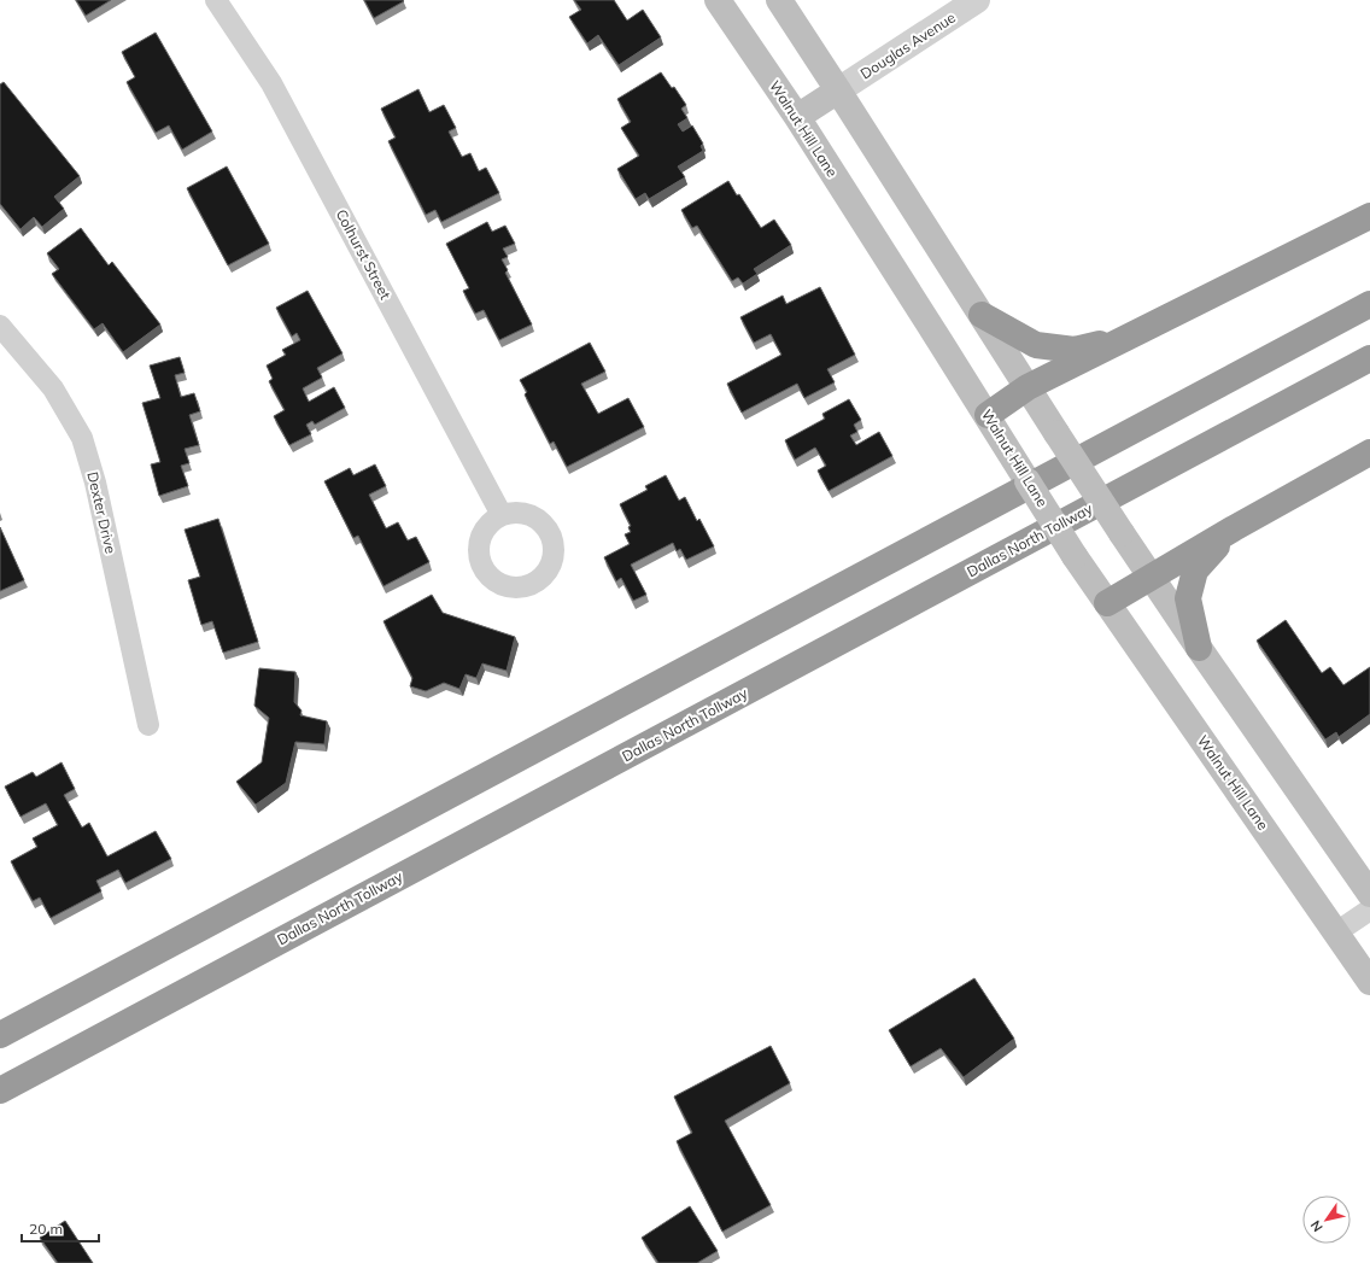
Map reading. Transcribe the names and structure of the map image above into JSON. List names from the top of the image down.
{
  "streets": {
    "highway": ["Dallas North Tollway"],
    "main road": ["Walnut Hill Lane"],
    "street": ["Douglas Avenue", "Colhurst Street", "Dexter Drive"]
  },
  "scale_bar": "20 m",
  "north": "bottom left"
}
